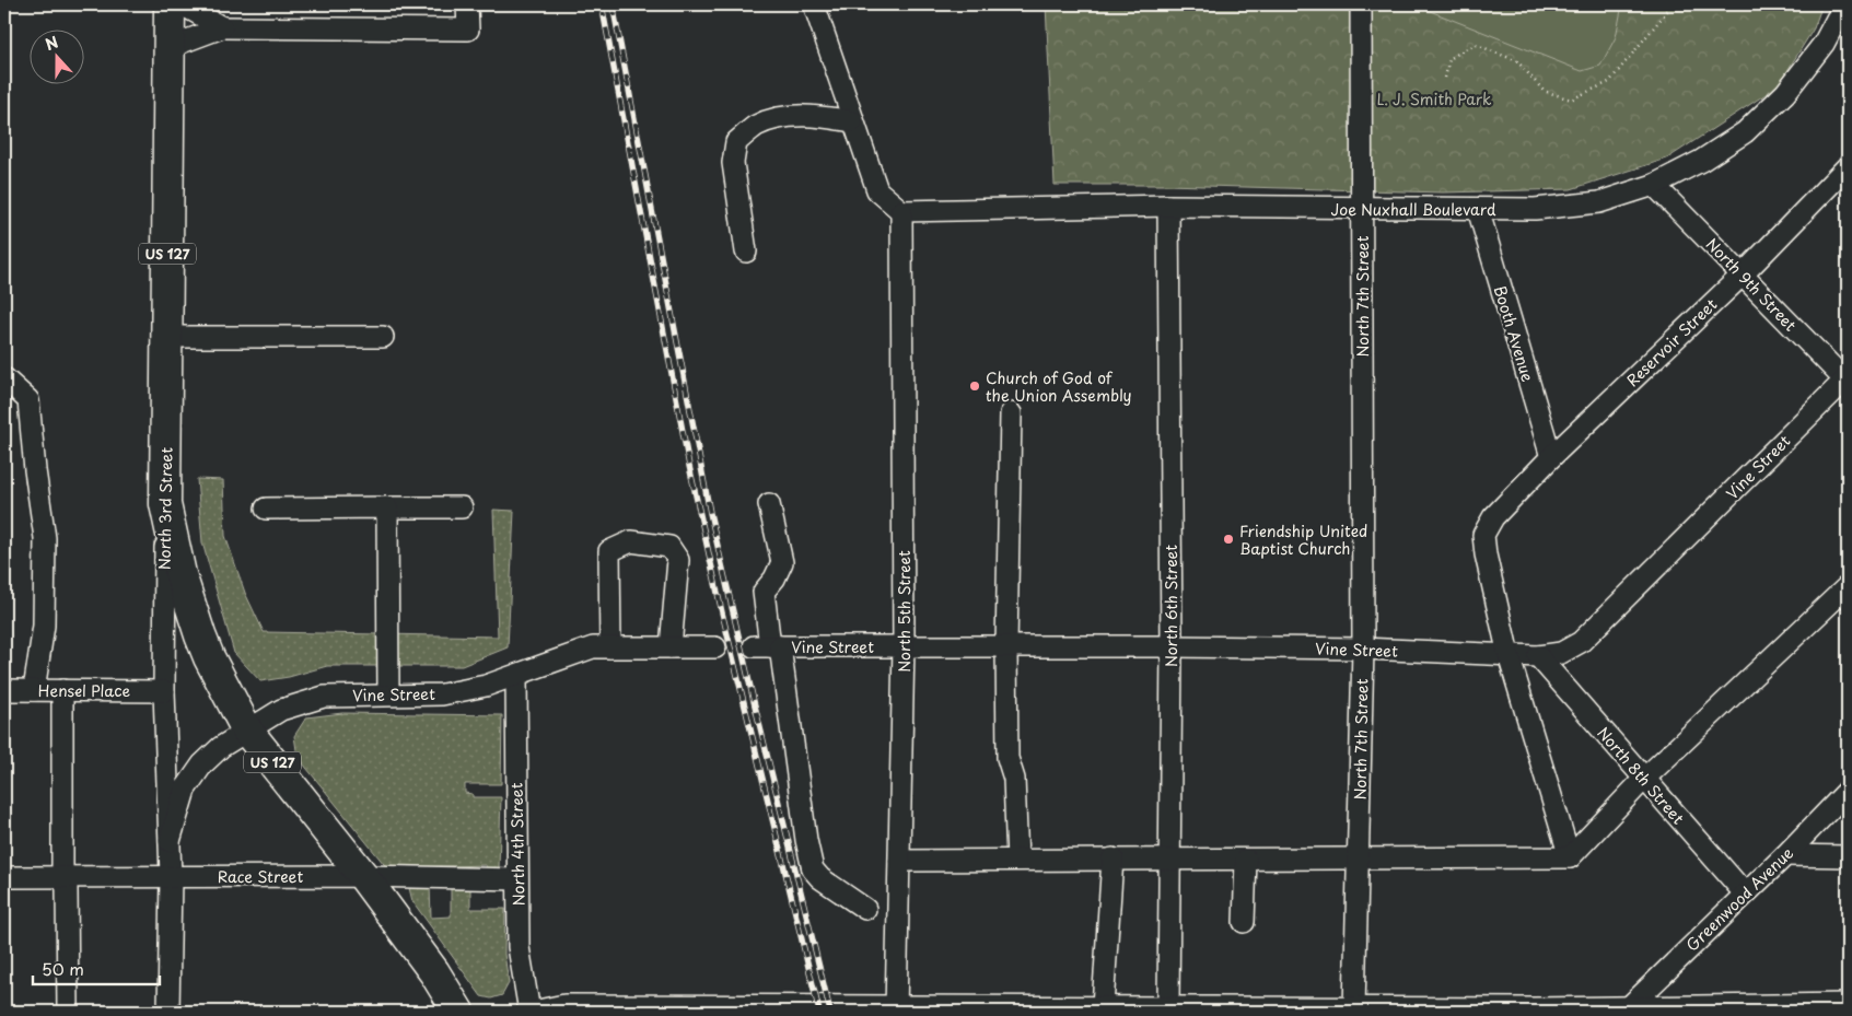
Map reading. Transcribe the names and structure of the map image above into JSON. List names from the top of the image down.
{
  "streets": {
    "highway": ["US 127", "North 3rd Street"],
    "street": [
      "Joe Nuxhall Boulevard",
      "North 9th Street",
      "North 7th Street",
      "Booth Avenue",
      "Reservoir Street",
      "Vine Street",
      "North 6th Street",
      "North 5th Street",
      "Hensel Place",
      "North 8th Street",
      "North 4th Street",
      "Race Street",
      "Greenwood Avenue"
    ]
  },
  "crossings": [
    ["Joe Nuxhall Boulevard", "North 9th Street"],
    ["Joe Nuxhall Boulevard", "North 7th Street"],
    ["Joe Nuxhall Boulevard", "Booth Avenue"],
    ["Joe Nuxhall Boulevard", "North 6th Street"],
    ["Joe Nuxhall Boulevard", "North 5th Street"],
    ["US 127", "Vine Street"],
    ["US 127", "North 3rd Street"],
    ["US 127", "Race Street"],
    ["North 9th Street", "Reservoir Street"],
    ["North 9th Street", "Vine Street"],
    ["North 7th Street", "Vine Street"],
    ["Booth Avenue", "Reservoir Street"],
    ["Reservoir Street", "Vine Street"],
    ["Vine Street", "North 3rd Street"],
    ["Vine Street", "North 6th Street"],
    ["Vine Street", "North 5th Street"],
    ["Vine Street", "North 8th Street"],
    ["Vine Street", "North 4th Street"],
    ["North 3rd Street", "Hensel Place"],
    ["North 3rd Street", "Race Street"],
    ["North 8th Street", "Greenwood Avenue"],
    ["North 4th Street", "Race Street"]
  ],
  "parks": ["L. J. Smith Park"],
  "places": ["Church of God of the Union Assembly", "Friendship United Baptist Church"],
  "scale_bar": "50 m",
  "north": "top"
}
